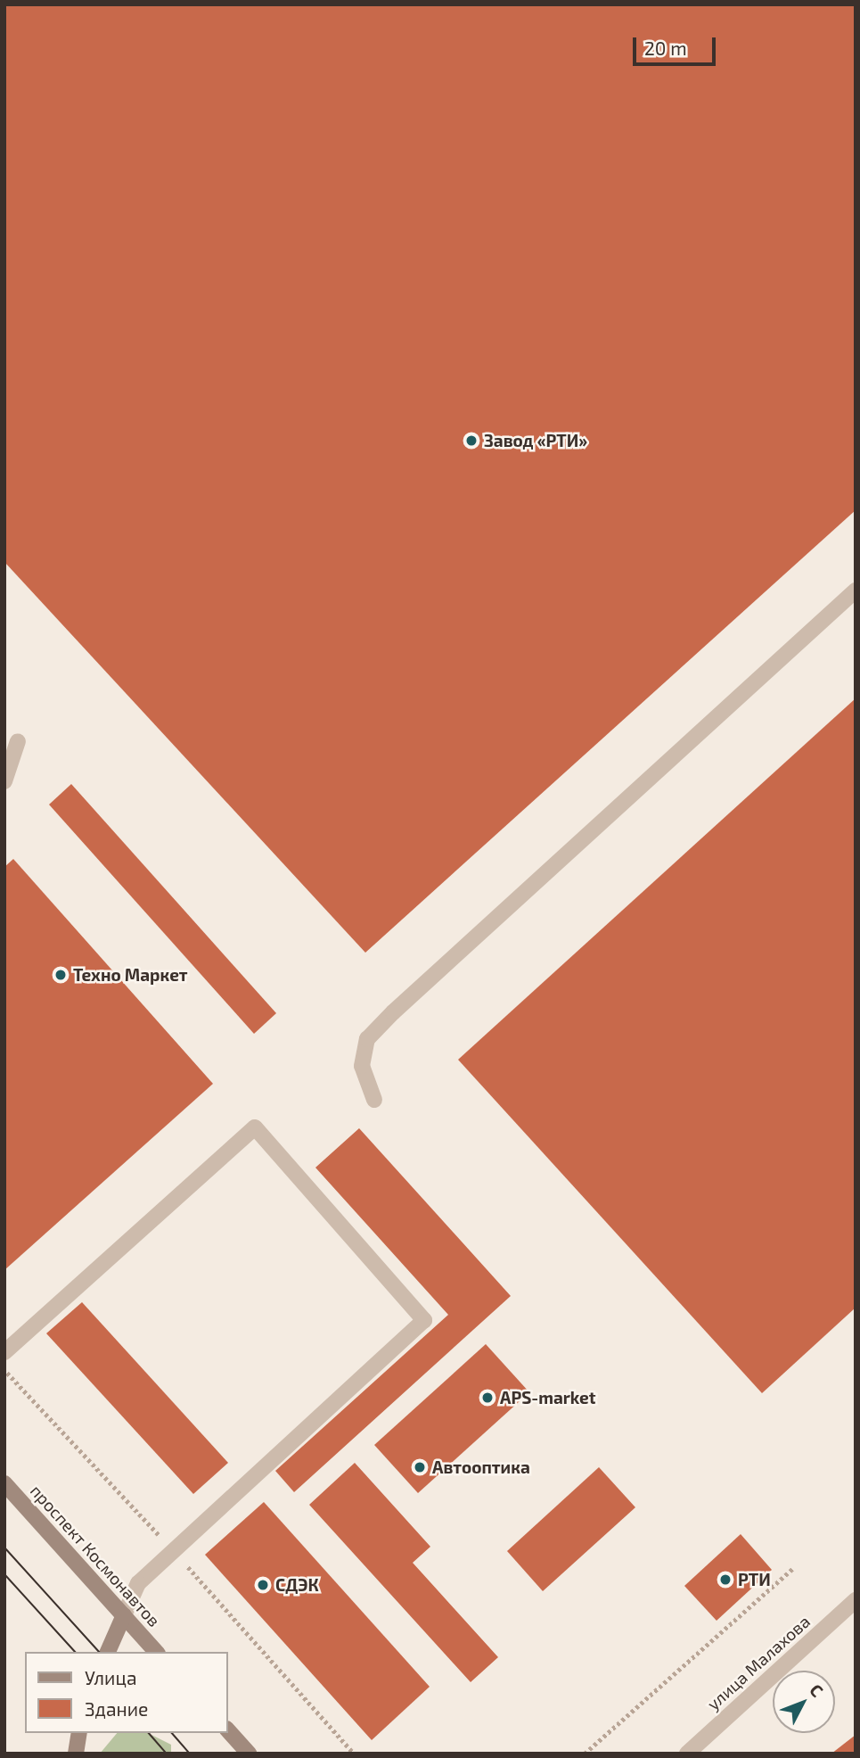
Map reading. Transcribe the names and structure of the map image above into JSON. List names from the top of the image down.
{
  "streets": {
    "main road": ["проспект Космонавтов"],
    "street": ["улица Малахова"]
  },
  "places": [
    "Завод «РТИ»",
    "Техно Маркет",
    "АPS-market",
    "Автооптика",
    "РТИ",
    "СДЭК"
  ],
  "legend": ["Улица", "Здание"],
  "scale_bar": "20 m",
  "north": "top right"
}
